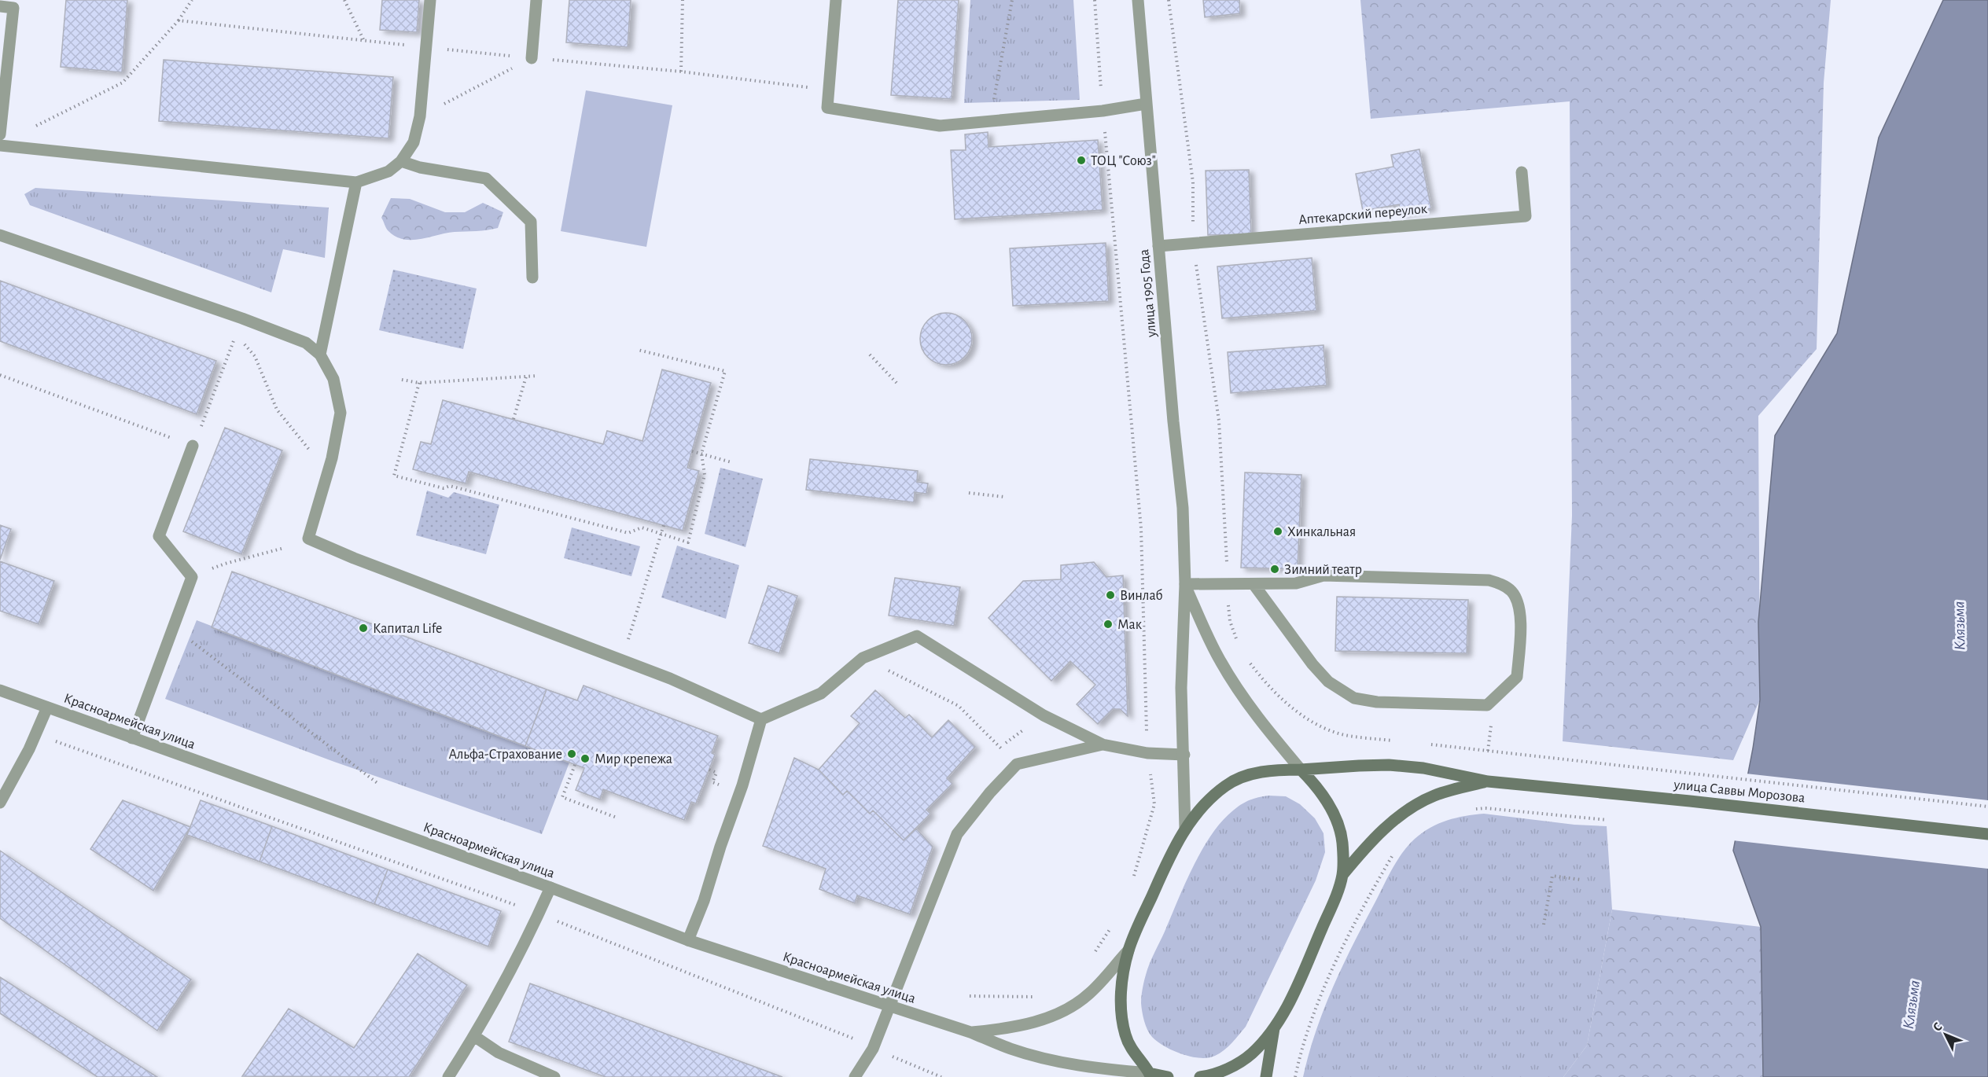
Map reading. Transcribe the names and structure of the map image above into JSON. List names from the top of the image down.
{
  "streets": {
    "main road": ["улица Саввы Морозова"],
    "street": ["Аптекарский переулок", "улица 1905 Года", "Красноармейская улица"]
  },
  "crossings": [
    ["Аптекарский переулок", "улица 1905 Года"],
    ["улица 1905 Года", "улица Саввы Морозова"],
    ["Красноармейская улица", "улица Саввы Морозова"]
  ],
  "water": ["Клязьма"],
  "places": [
    "ТОЦ \"Союз\"",
    "Хинкальная",
    "Зимний театр",
    "Винлаб",
    "Мак",
    "Капитал Life",
    "Альфа-Страхование",
    "Мир крепежа"
  ],
  "north": "top left"
}
